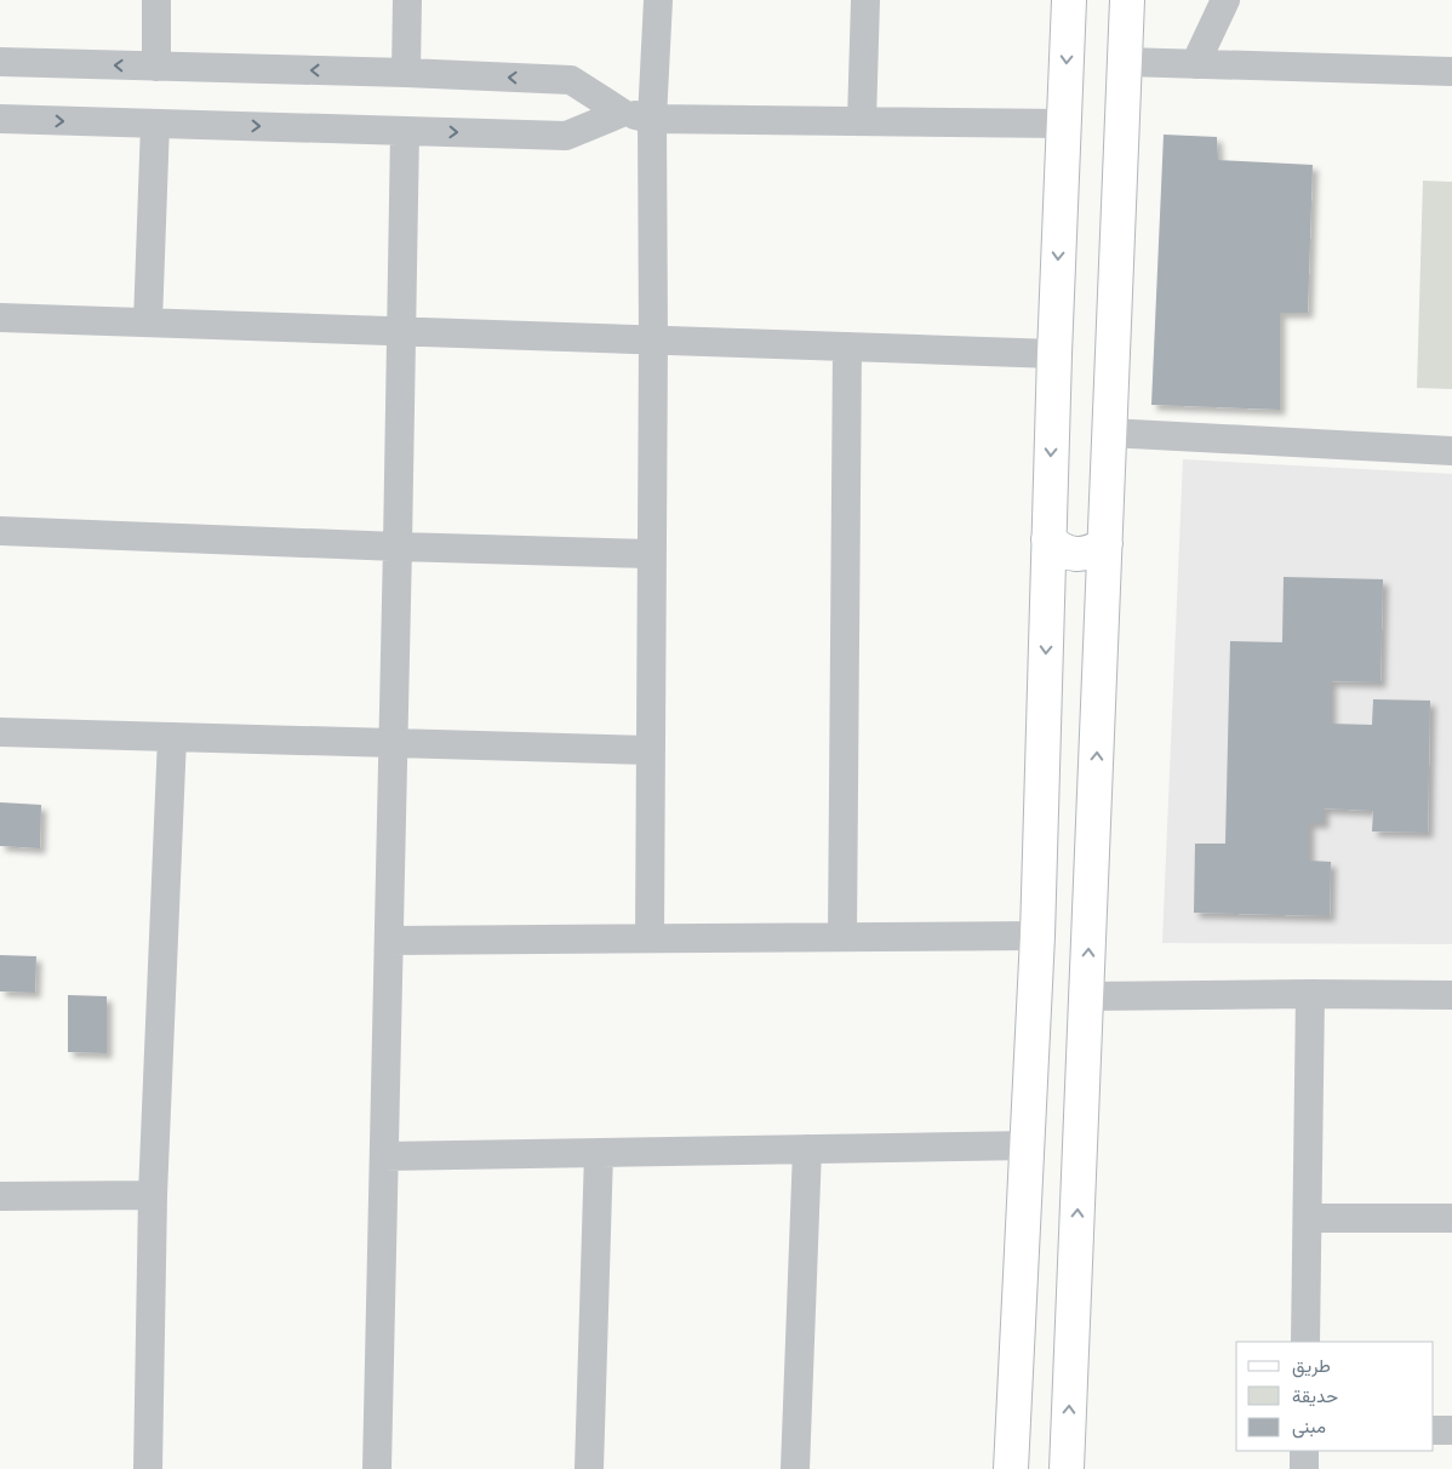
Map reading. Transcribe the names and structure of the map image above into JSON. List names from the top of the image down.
{
  "legend": ["طريق", "حديقة", "مبنى"]
}
